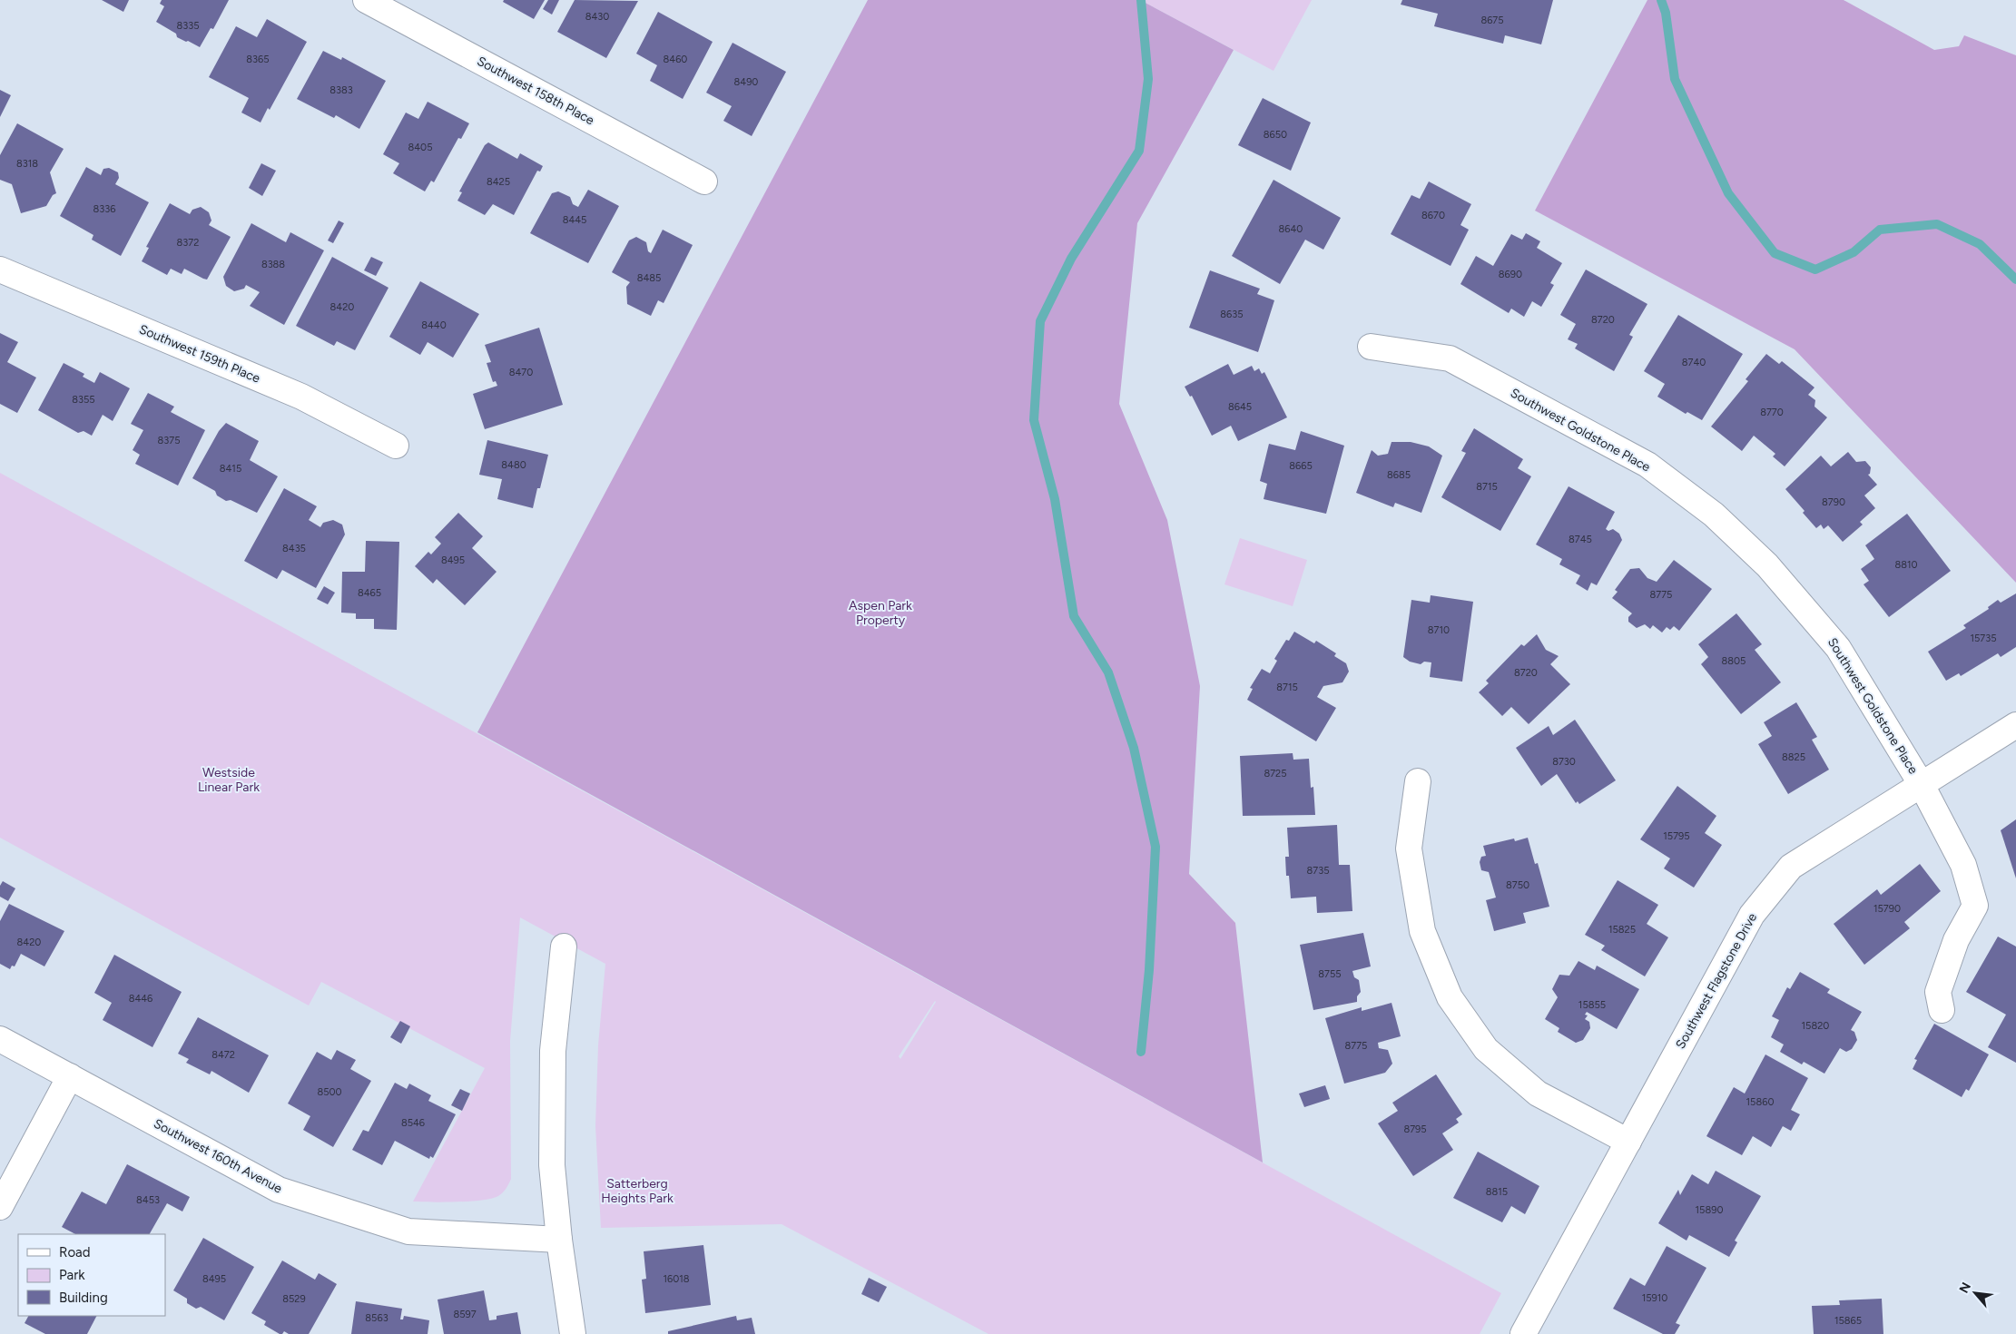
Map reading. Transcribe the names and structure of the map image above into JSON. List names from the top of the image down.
{
  "streets": {
    "street": [
      "Southwest 158th Place",
      "Southwest 159th Place",
      "Southwest Goldstone Place",
      "Southwest Flagstone Drive",
      "Southwest 160th Avenue"
    ]
  },
  "crossings": [
    ["Southwest Goldstone Place", "Southwest Flagstone Drive"]
  ],
  "parks": ["Aspen Park Property", "Westside Linear Park", "Satterberg Heights Park"],
  "house_numbers": [
    "8430",
    "8675",
    "8335",
    "8365",
    "8460",
    "8490",
    "8383",
    "8650",
    "8405",
    "8318",
    "8425",
    "8336",
    "8670",
    "8445",
    "8640",
    "8372",
    "8388",
    "8690",
    "8485",
    "8420",
    "8635",
    "8720",
    "8440",
    "8740",
    "8470",
    "8355",
    "8645",
    "8770",
    "8375",
    "8480",
    "8665",
    "8415",
    "8685",
    "8715",
    "8790",
    "8745",
    "8435",
    "8495",
    "8810",
    "8465",
    "8775",
    "8710",
    "15735",
    "8805",
    "8720",
    "8715",
    "8825",
    "8730",
    "8725",
    "15795",
    "8735",
    "8750",
    "15790",
    "15825",
    "8420",
    "8755",
    "8446",
    "15855",
    "15820",
    "8775",
    "8472",
    "8500",
    "15860",
    "8546",
    "8795",
    "8815",
    "8453",
    "15890",
    "8495",
    "16018",
    "15910",
    "8529",
    "8597",
    "8563",
    "15865"
  ],
  "legend": ["Road", "Park", "Building"],
  "north": "top left"
}
